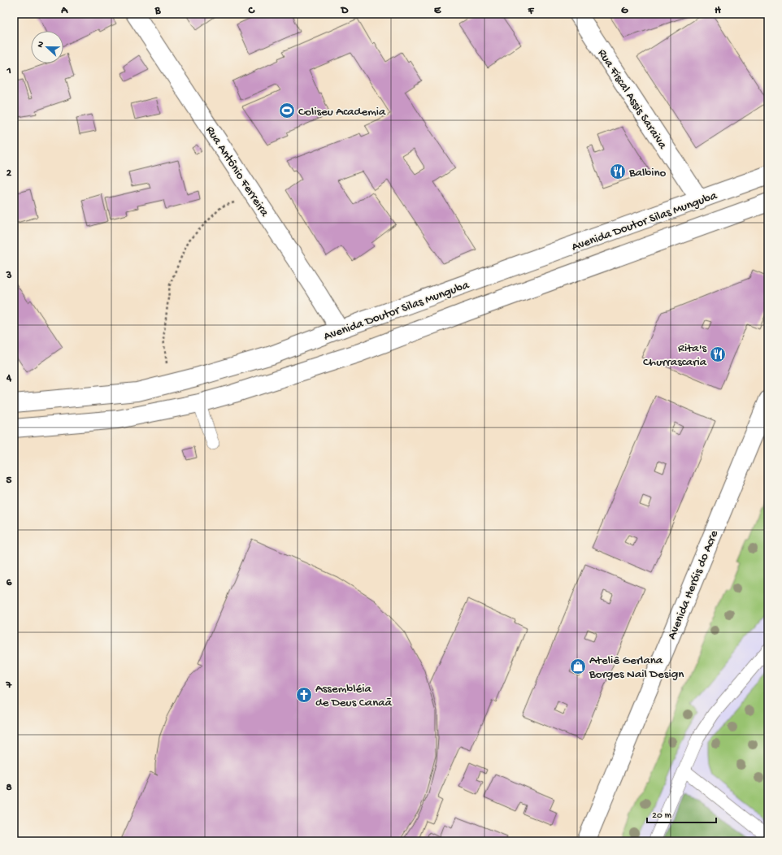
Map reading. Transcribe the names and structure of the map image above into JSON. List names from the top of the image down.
{
  "streets": {
    "main road": [
      "Rua Fiscal Assis Saraiva",
      "Rua Antônio Ferreira",
      "Avenida Doutor Silas Munguba",
      "Avenida Heróis do Acre"
    ]
  },
  "crossings": [
    ["Rua Fiscal Assis Saraiva", "Avenida Doutor Silas Munguba"],
    ["Rua Antônio Ferreira", "Avenida Doutor Silas Munguba"]
  ],
  "places": {
    "sports": ["Coliseu Academia"],
    "restaurant": ["Balbino", "Rita's Churrascaria"],
    "shop": ["Ateliê Gerlana Borges Nail Design"],
    "church": ["Assembléia de Deus Canaã"]
  },
  "scale_bar": "20 m",
  "north": "left",
  "grid": {
    "columns": [
      "A",
      "B",
      "C",
      "D",
      "E",
      "F",
      "G",
      "H"
    ],
    "rows": [
      "1",
      "2",
      "3",
      "4",
      "5",
      "6",
      "7",
      "8"
    ]
  }
}
